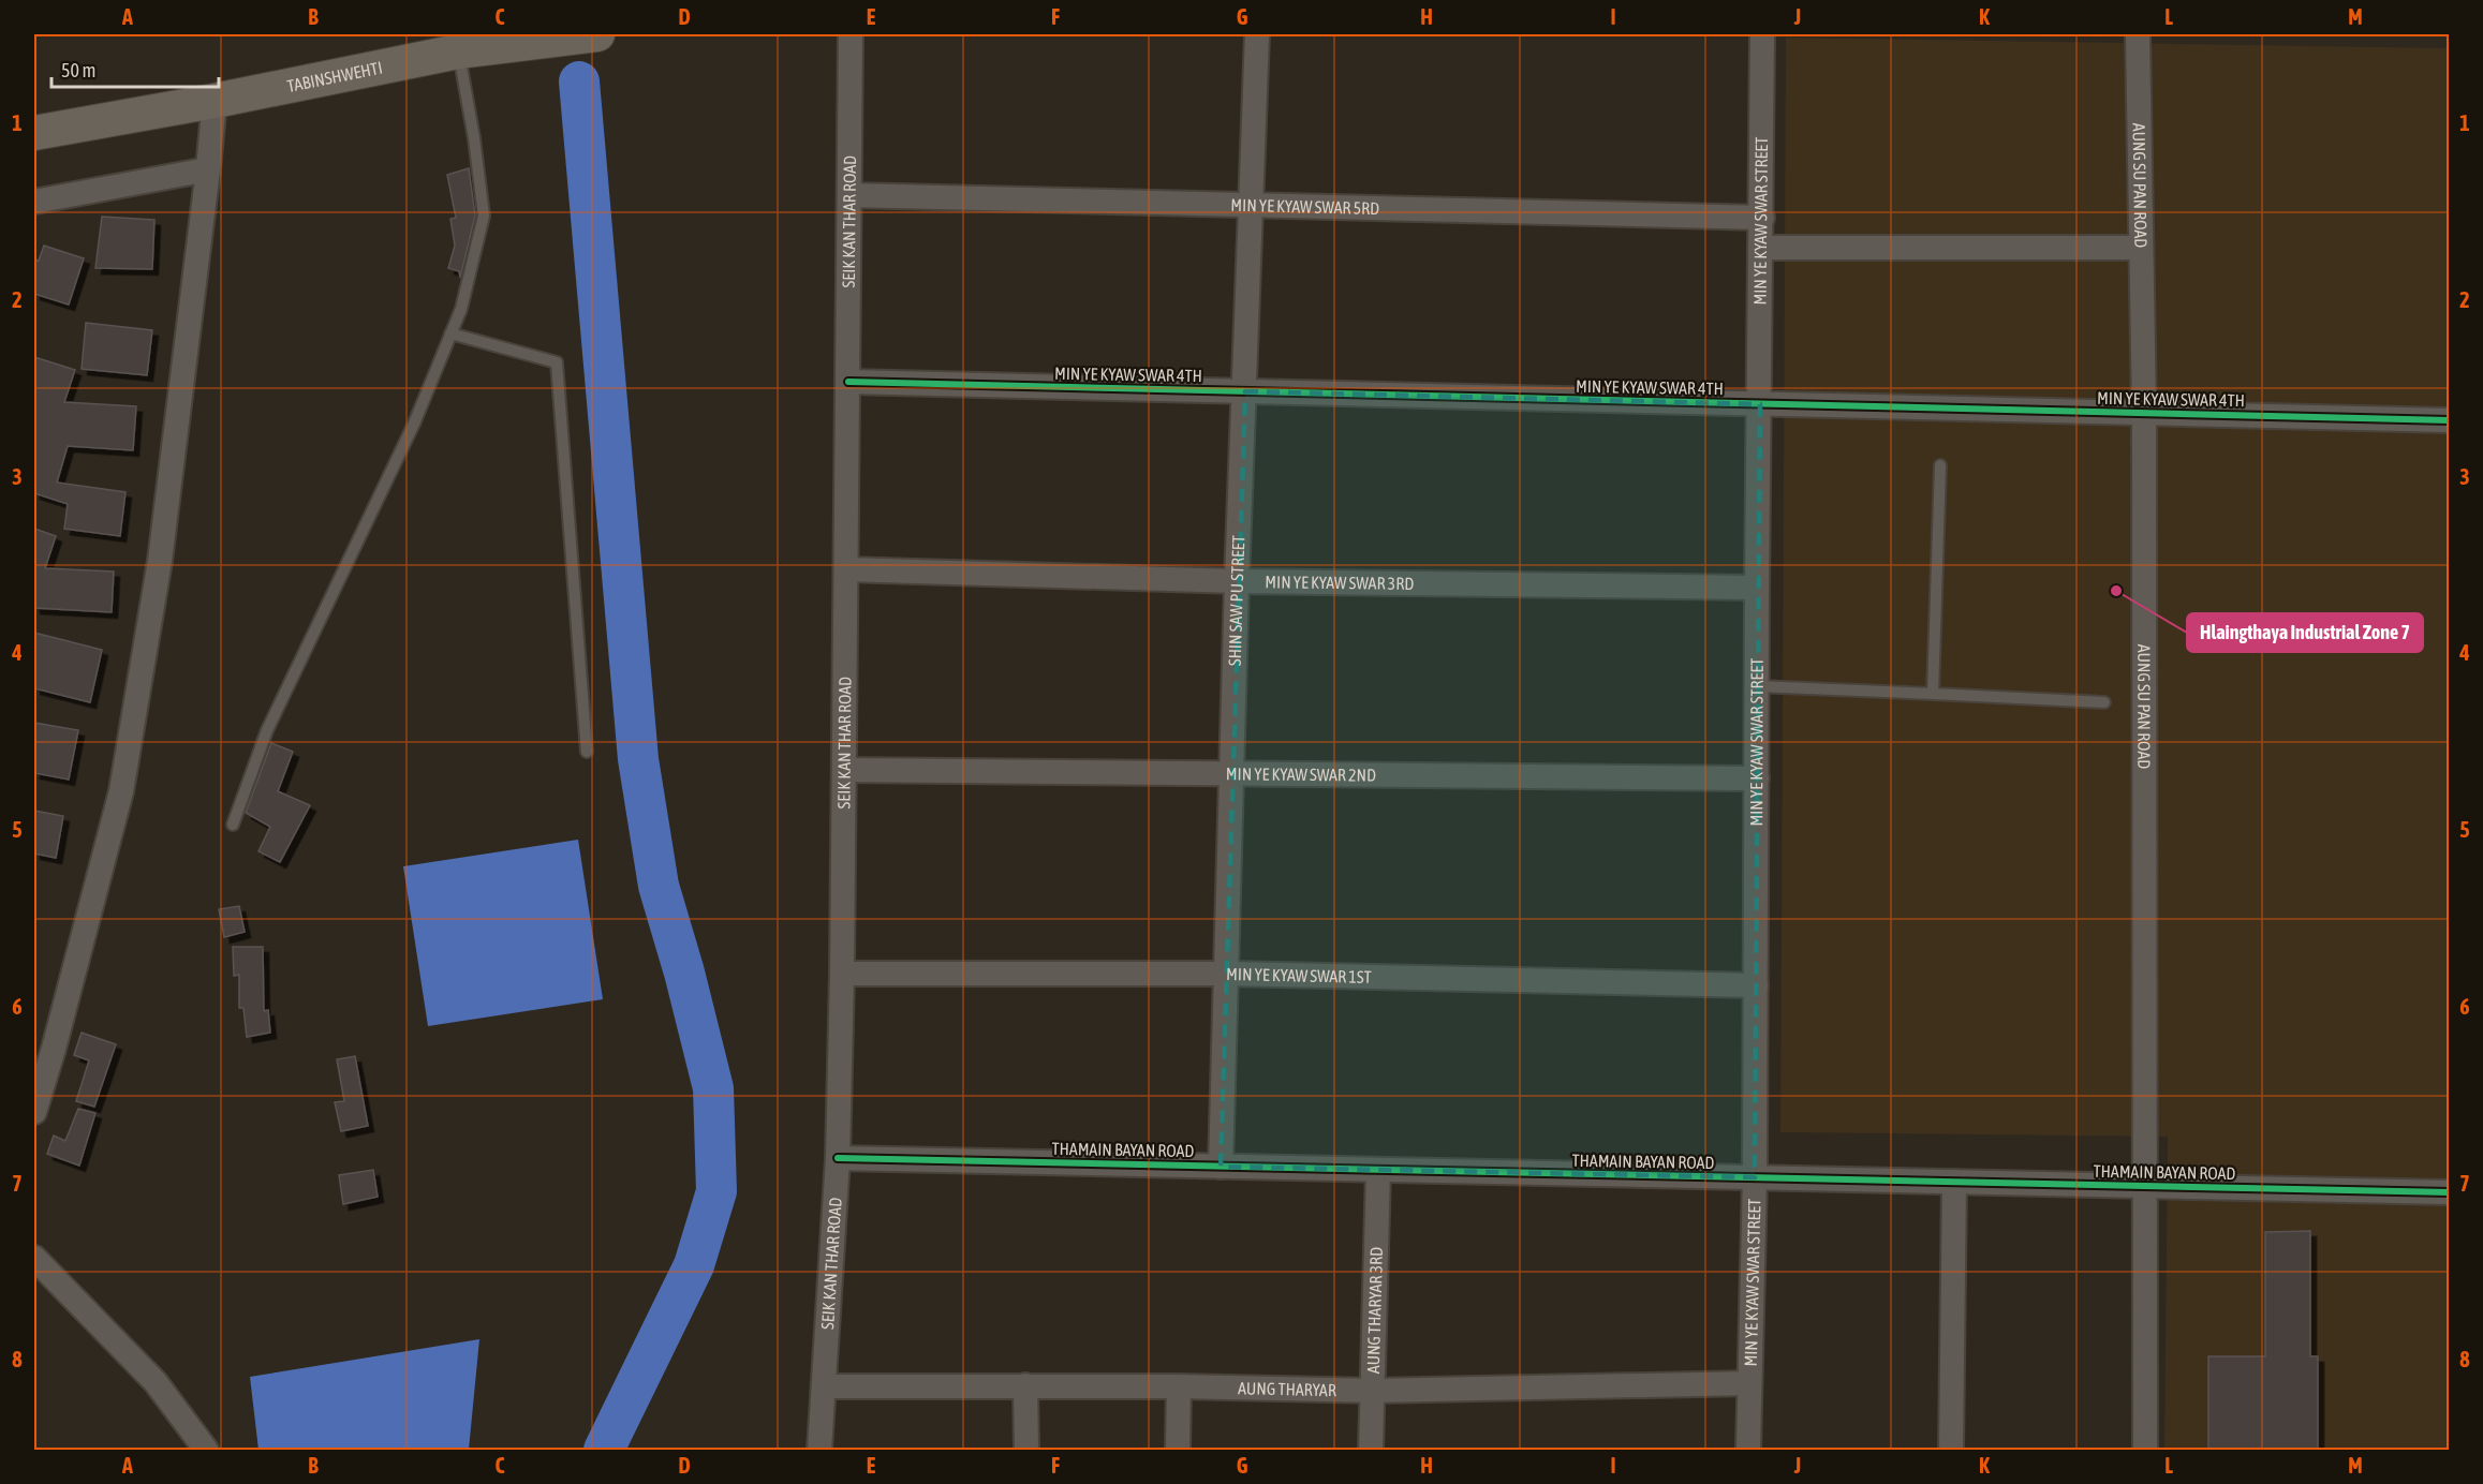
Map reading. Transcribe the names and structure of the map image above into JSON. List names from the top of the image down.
{
  "streets": {
    "main road": ["TABINSHWEHTI"],
    "street": [
      "AUNG SU PAN ROAD",
      "MIN YE KYAW SWAR 5RD",
      "SEIK KAN THAR ROAD",
      "MIN YE KYAW SWAR STREET",
      "MIN YE KYAW SWAR 4TH",
      "MIN YE KYAW SWAR 3RD",
      "SHIN SAW PU STREET",
      "MIN YE KYAW SWAR 2ND",
      "MIN YE KYAW SWAR 1ST",
      "THAMAIN BAYAN ROAD",
      "AUNG THARYAR 3RD",
      "AUNG THARYAR"
    ]
  },
  "crossings": [
    ["AUNG SU PAN ROAD", "MIN YE KYAW SWAR 4TH"],
    ["AUNG SU PAN ROAD", "THAMAIN BAYAN ROAD"],
    ["MIN YE KYAW SWAR 5RD", "SEIK KAN THAR ROAD"],
    ["MIN YE KYAW SWAR 5RD", "MIN YE KYAW SWAR STREET"],
    ["MIN YE KYAW SWAR 5RD", "SHIN SAW PU STREET"],
    ["SEIK KAN THAR ROAD", "MIN YE KYAW SWAR 4TH"],
    ["SEIK KAN THAR ROAD", "MIN YE KYAW SWAR 3RD"],
    ["SEIK KAN THAR ROAD", "MIN YE KYAW SWAR 2ND"],
    ["SEIK KAN THAR ROAD", "MIN YE KYAW SWAR 1ST"],
    ["SEIK KAN THAR ROAD", "THAMAIN BAYAN ROAD"],
    ["SEIK KAN THAR ROAD", "AUNG THARYAR"],
    ["MIN YE KYAW SWAR STREET", "MIN YE KYAW SWAR 4TH"],
    ["MIN YE KYAW SWAR STREET", "MIN YE KYAW SWAR 3RD"],
    ["MIN YE KYAW SWAR STREET", "MIN YE KYAW SWAR 2ND"],
    ["MIN YE KYAW SWAR STREET", "MIN YE KYAW SWAR 1ST"],
    ["MIN YE KYAW SWAR STREET", "THAMAIN BAYAN ROAD"],
    ["MIN YE KYAW SWAR STREET", "AUNG THARYAR"],
    ["MIN YE KYAW SWAR 4TH", "SHIN SAW PU STREET"],
    ["MIN YE KYAW SWAR 3RD", "SHIN SAW PU STREET"],
    ["SHIN SAW PU STREET", "MIN YE KYAW SWAR 2ND"],
    ["SHIN SAW PU STREET", "MIN YE KYAW SWAR 1ST"],
    ["SHIN SAW PU STREET", "THAMAIN BAYAN ROAD"],
    ["THAMAIN BAYAN ROAD", "AUNG THARYAR 3RD"],
    ["AUNG THARYAR 3RD", "AUNG THARYAR"]
  ],
  "places": ["Hlaingthaya Industrial Zone 7"],
  "scale_bar": "50 m",
  "grid": {
    "columns": [
      "A",
      "B",
      "C",
      "D",
      "E",
      "F",
      "G",
      "H",
      "I",
      "J",
      "K",
      "L",
      "M"
    ],
    "rows": [
      "1",
      "2",
      "3",
      "4",
      "5",
      "6",
      "7",
      "8"
    ]
  }
}
